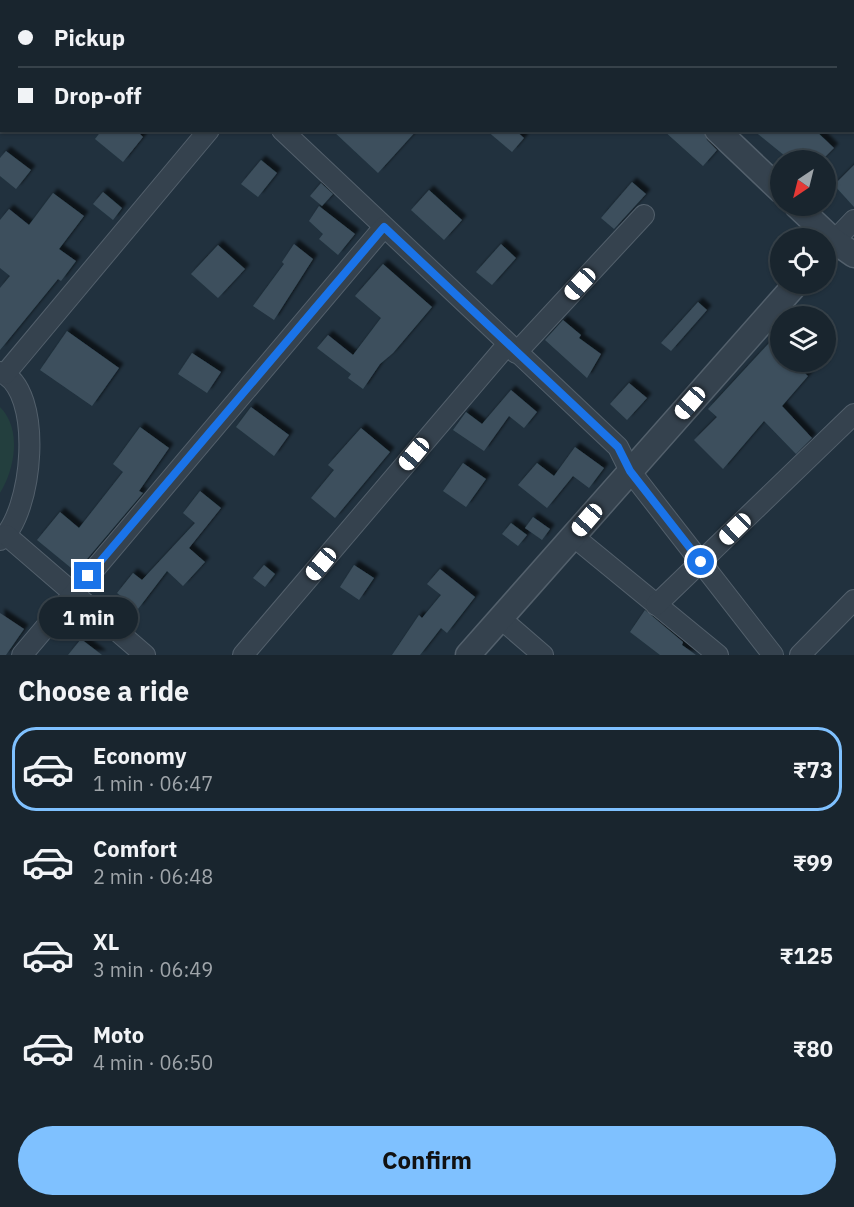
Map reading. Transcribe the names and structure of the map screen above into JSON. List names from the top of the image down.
{
  "north": "bottom left",
  "page": {
    "banner": ["Pickup", "Drop-off"],
    "bubble": "1 min",
    "heading": "Choose a ride",
    "list": [
      {
        "name": "Economy",
        "note": "1 min · 06:47",
        "value": "₹73"
      },
      {
        "name": "Comfort",
        "note": "2 min · 06:48",
        "value": "₹99"
      },
      {
        "name": "XL",
        "note": "3 min · 06:49",
        "value": "₹125"
      },
      {
        "name": "Moto",
        "note": "4 min · 06:50",
        "value": "₹80"
      }
    ],
    "buttons": "Confirm"
  }
}
